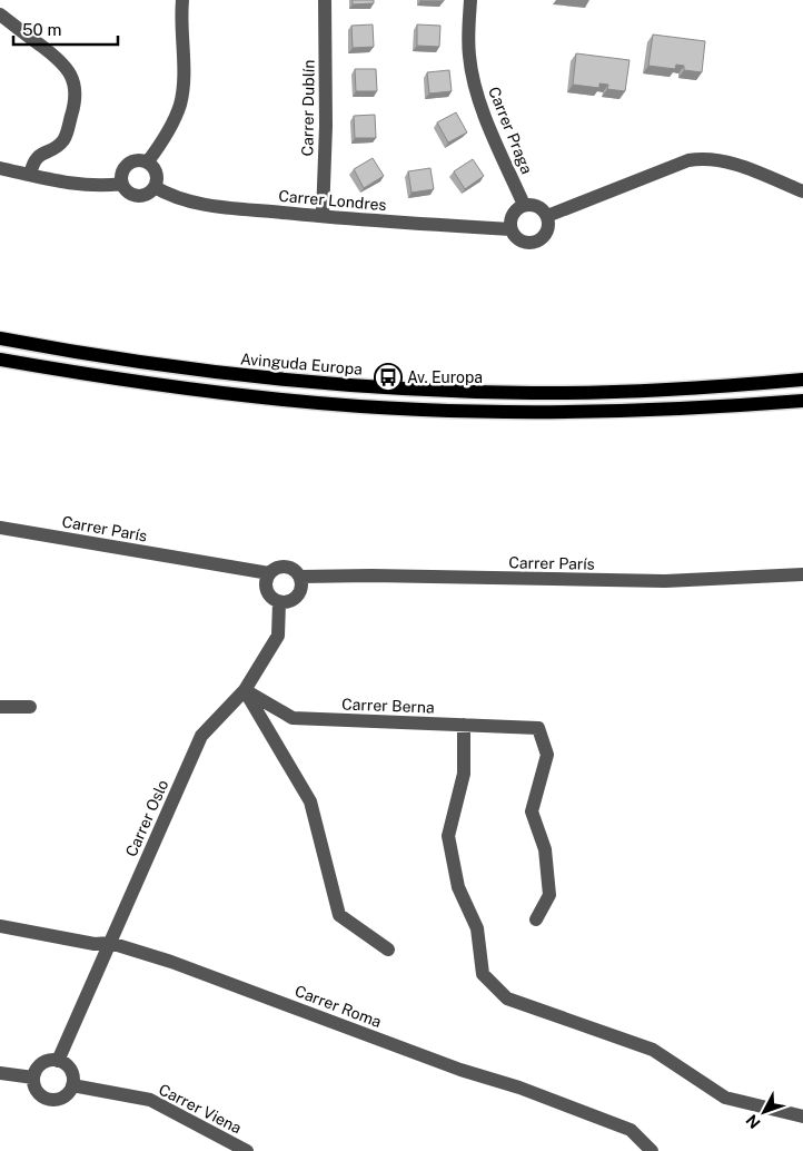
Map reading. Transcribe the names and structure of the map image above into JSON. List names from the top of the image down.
{
  "streets": {
    "main road": ["Avinguda Europa"],
    "street": [
      "Carrer Dublín",
      "Carrer Praga",
      "Carrer Londres",
      "Carrer París",
      "Carrer Berna",
      "Carrer Oslo",
      "Carrer Roma",
      "Carrer Viena"
    ]
  },
  "crossings": [
    ["Carrer Dublín", "Carrer Londres"],
    ["Carrer Praga", "Carrer Londres"],
    ["Carrer París", "Carrer Oslo"],
    ["Carrer Berna", "Carrer Oslo"],
    ["Carrer Oslo", "Carrer Roma"],
    ["Carrer Oslo", "Carrer Viena"]
  ],
  "places": {
    "bus stop": ["Av. Europa"]
  },
  "scale_bar": "50 m",
  "north": "bottom left"
}
